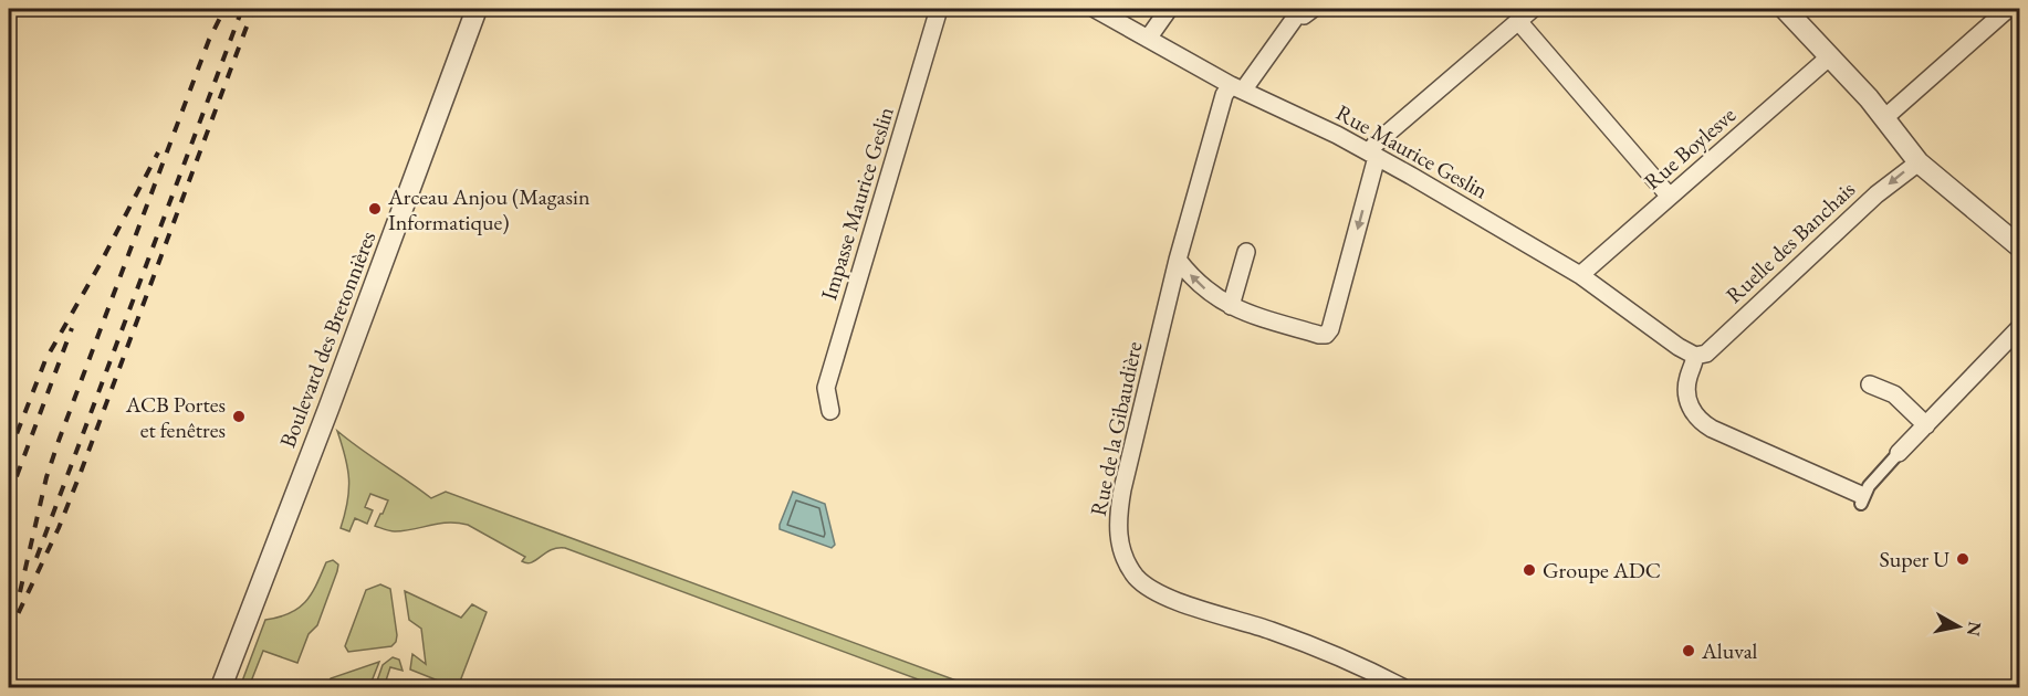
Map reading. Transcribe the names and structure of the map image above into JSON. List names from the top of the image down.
{
  "streets": {
    "street": [
      "Rue Boylesve",
      "Rue Maurice Geslin",
      "Impasse Maurice Geslin",
      "Ruelle des Banchais",
      "Boulevard des Bretonnières",
      "Rue de la Gibaudière"
    ]
  },
  "crossings": [
    ["Rue Boylesve", "Rue Maurice Geslin"],
    ["Rue Maurice Geslin", "Ruelle des Banchais"],
    ["Rue Maurice Geslin", "Rue de la Gibaudière"]
  ],
  "one_way": ["Ruelle des Banchais"],
  "places": [
    "Arceau Anjou (Magasin Informatique)",
    "ACB Portes et fenêtres",
    "Super U",
    "Groupe ADC",
    "Aluval"
  ],
  "north": "right"
}
